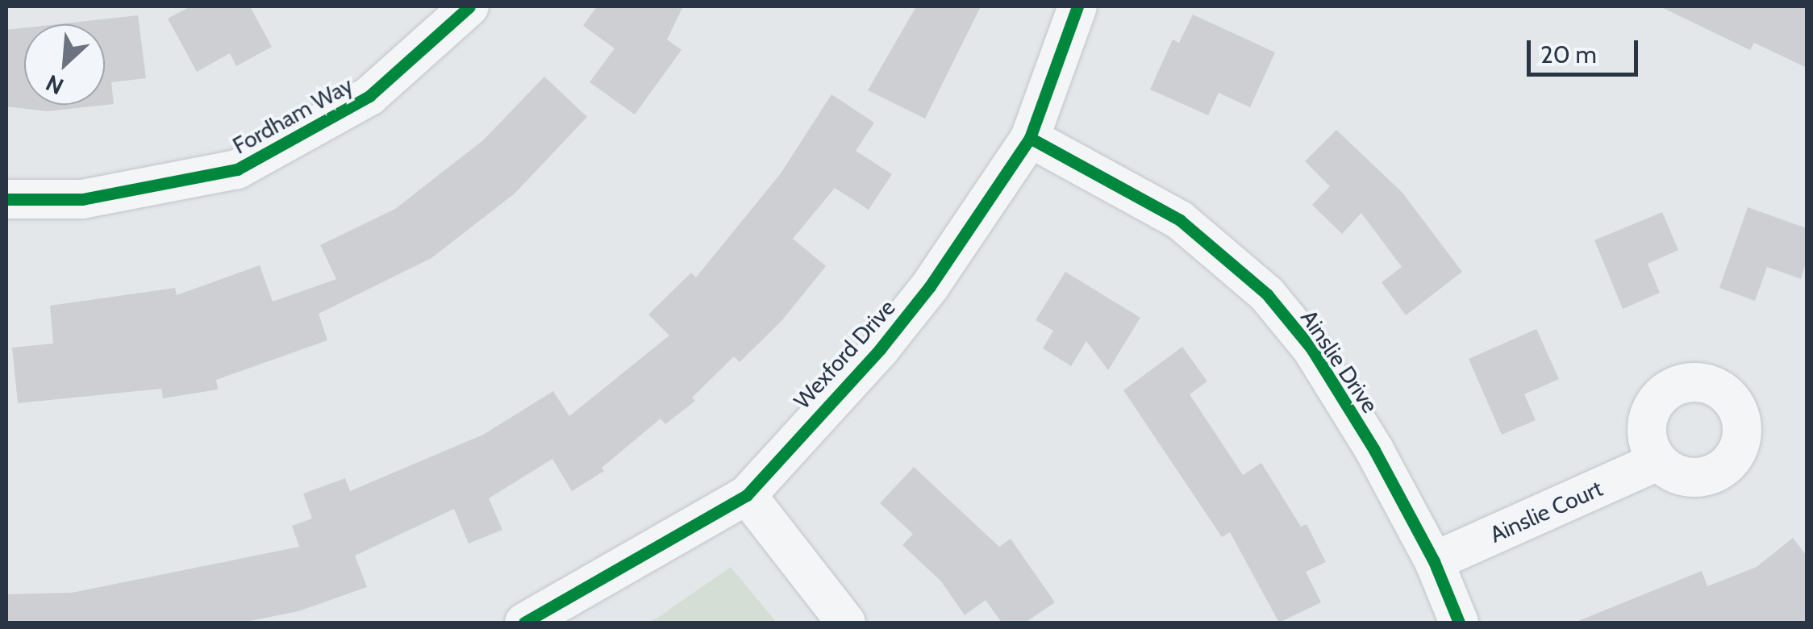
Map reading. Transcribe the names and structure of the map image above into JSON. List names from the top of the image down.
{
  "streets": {
    "street": [
      "Fordham Way",
      "Wexford Drive",
      "Ainslie Drive",
      "Ainslie Court"
    ]
  },
  "crossings": [
    ["Wexford Drive", "Ainslie Drive"],
    ["Ainslie Drive", "Ainslie Court"]
  ],
  "scale_bar": "20 m",
  "north": "bottom left"
}
